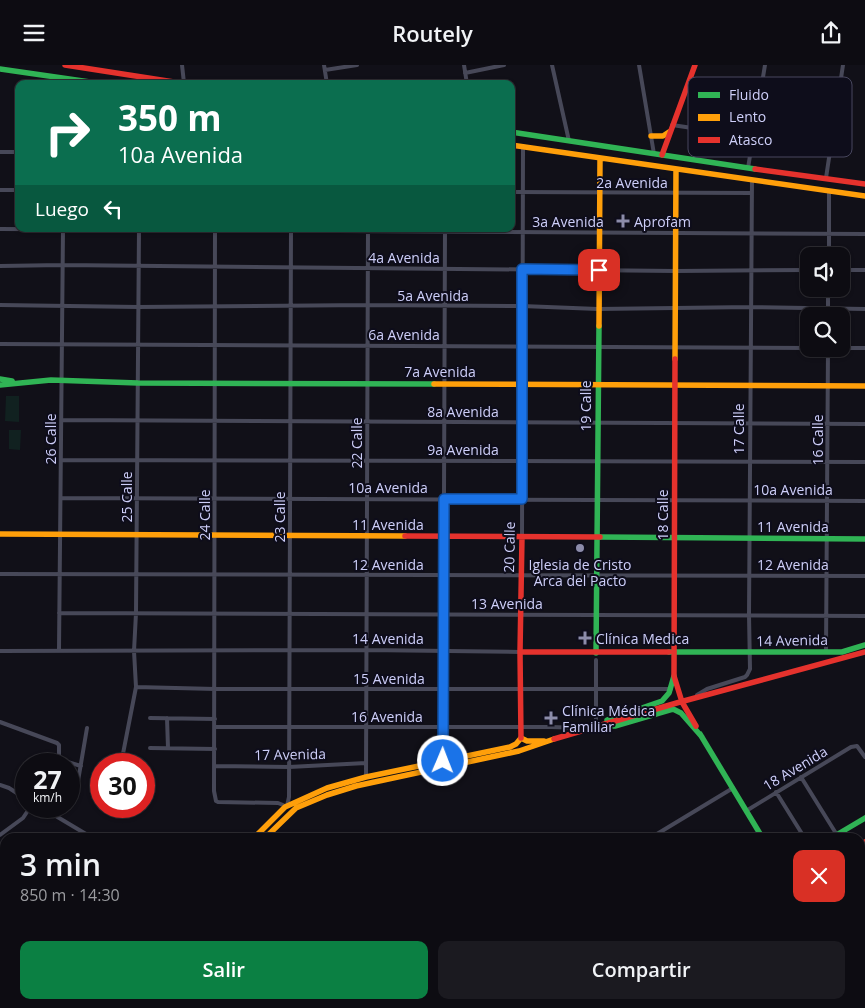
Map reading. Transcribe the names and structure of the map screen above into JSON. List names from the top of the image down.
{
  "streets": {
    "main road": [
      "7a Avenida",
      "19 Calle",
      "18 Calle",
      "11 Avenida",
      "20 Calle",
      "14 Avenida"
    ],
    "street": [
      "2a Avenida",
      "3a Avenida",
      "4a Avenida",
      "5a Avenida",
      "6a Avenida",
      "8a Avenida",
      "17 Calle",
      "26 Calle",
      "16 Calle",
      "22 Calle",
      "9a Avenida",
      "10a Avenida",
      "25 Calle",
      "24 Calle",
      "23 Calle",
      "12 Avenida",
      "13 Avenida",
      "15 Avenida",
      "16 Avenida",
      "17 Avenida",
      "18 Avenida"
    ]
  },
  "crossings": [
    ["2a Avenida", "19 Calle"],
    ["2a Avenida", "17 Calle"],
    ["2a Avenida", "18 Calle"],
    ["2a Avenida", "20 Calle"],
    ["3a Avenida", "19 Calle"],
    ["3a Avenida", "17 Calle"],
    ["3a Avenida", "18 Calle"],
    ["3a Avenida", "20 Calle"],
    ["4a Avenida", "19 Calle"],
    ["4a Avenida", "17 Calle"],
    ["4a Avenida", "26 Calle"],
    ["4a Avenida", "22 Calle"],
    ["4a Avenida", "25 Calle"],
    ["4a Avenida", "24 Calle"],
    ["4a Avenida", "18 Calle"],
    ["4a Avenida", "23 Calle"],
    ["4a Avenida", "20 Calle"],
    ["5a Avenida", "19 Calle"],
    ["5a Avenida", "17 Calle"],
    ["5a Avenida", "26 Calle"],
    ["5a Avenida", "22 Calle"],
    ["5a Avenida", "25 Calle"],
    ["5a Avenida", "24 Calle"],
    ["5a Avenida", "18 Calle"],
    ["5a Avenida", "23 Calle"],
    ["5a Avenida", "20 Calle"],
    ["6a Avenida", "19 Calle"],
    ["6a Avenida", "17 Calle"],
    ["6a Avenida", "26 Calle"],
    ["6a Avenida", "22 Calle"],
    ["6a Avenida", "25 Calle"],
    ["6a Avenida", "24 Calle"],
    ["6a Avenida", "18 Calle"],
    ["6a Avenida", "23 Calle"],
    ["6a Avenida", "20 Calle"],
    ["7a Avenida", "19 Calle"],
    ["7a Avenida", "17 Calle"],
    ["7a Avenida", "26 Calle"],
    ["7a Avenida", "16 Calle"],
    ["7a Avenida", "22 Calle"],
    ["7a Avenida", "25 Calle"],
    ["7a Avenida", "24 Calle"],
    ["7a Avenida", "18 Calle"],
    ["7a Avenida", "23 Calle"],
    ["7a Avenida", "20 Calle"],
    ["19 Calle", "8a Avenida"],
    ["19 Calle", "9a Avenida"],
    ["19 Calle", "10a Avenida"],
    ["19 Calle", "11 Avenida"],
    ["19 Calle", "12 Avenida"],
    ["19 Calle", "13 Avenida"],
    ["19 Calle", "14 Avenida"],
    ["19 Calle", "15 Avenida"],
    ["8a Avenida", "17 Calle"],
    ["8a Avenida", "26 Calle"],
    ["8a Avenida", "16 Calle"],
    ["8a Avenida", "22 Calle"],
    ["8a Avenida", "25 Calle"],
    ["8a Avenida", "24 Calle"],
    ["8a Avenida", "18 Calle"],
    ["8a Avenida", "23 Calle"],
    ["8a Avenida", "20 Calle"],
    ["17 Calle", "9a Avenida"],
    ["17 Calle", "10a Avenida"],
    ["17 Calle", "11 Avenida"],
    ["17 Calle", "12 Avenida"],
    ["17 Calle", "13 Avenida"],
    ["17 Calle", "14 Avenida"],
    ["26 Calle", "9a Avenida"],
    ["26 Calle", "10a Avenida"],
    ["26 Calle", "11 Avenida"],
    ["26 Calle", "12 Avenida"],
    ["26 Calle", "13 Avenida"],
    ["26 Calle", "14 Avenida"],
    ["16 Calle", "9a Avenida"],
    ["16 Calle", "10a Avenida"],
    ["16 Calle", "11 Avenida"],
    ["16 Calle", "12 Avenida"],
    ["16 Calle", "13 Avenida"],
    ["16 Calle", "14 Avenida"],
    ["22 Calle", "9a Avenida"],
    ["22 Calle", "10a Avenida"],
    ["22 Calle", "11 Avenida"],
    ["22 Calle", "12 Avenida"],
    ["22 Calle", "13 Avenida"],
    ["22 Calle", "14 Avenida"],
    ["22 Calle", "15 Avenida"],
    ["22 Calle", "16 Avenida"],
    ["22 Calle", "17 Avenida"],
    ["9a Avenida", "25 Calle"],
    ["9a Avenida", "24 Calle"],
    ["9a Avenida", "18 Calle"],
    ["9a Avenida", "23 Calle"],
    ["9a Avenida", "20 Calle"],
    ["10a Avenida", "25 Calle"],
    ["10a Avenida", "24 Calle"],
    ["10a Avenida", "18 Calle"],
    ["10a Avenida", "23 Calle"],
    ["10a Avenida", "20 Calle"],
    ["25 Calle", "11 Avenida"],
    ["25 Calle", "12 Avenida"],
    ["25 Calle", "13 Avenida"],
    ["25 Calle", "14 Avenida"],
    ["25 Calle", "15 Avenida"],
    ["24 Calle", "23 Calle"],
    ["24 Calle", "11 Avenida"],
    ["24 Calle", "12 Avenida"],
    ["24 Calle", "13 Avenida"],
    ["24 Calle", "14 Avenida"],
    ["24 Calle", "15 Avenida"],
    ["24 Calle", "16 Avenida"],
    ["24 Calle", "17 Avenida"],
    ["18 Calle", "11 Avenida"],
    ["18 Calle", "12 Avenida"],
    ["18 Calle", "13 Avenida"],
    ["18 Calle", "14 Avenida"],
    ["18 Calle", "18 Avenida"],
    ["23 Calle", "11 Avenida"],
    ["23 Calle", "12 Avenida"],
    ["23 Calle", "13 Avenida"],
    ["23 Calle", "14 Avenida"],
    ["23 Calle", "15 Avenida"],
    ["23 Calle", "16 Avenida"],
    ["23 Calle", "17 Avenida"],
    ["11 Avenida", "20 Calle"],
    ["20 Calle", "12 Avenida"],
    ["20 Calle", "13 Avenida"],
    ["20 Calle", "14 Avenida"],
    ["20 Calle", "15 Avenida"],
    ["20 Calle", "16 Avenida"]
  ],
  "places": {
    "health": ["Aprofam", "Clínica Medica", "Clínica Médica Familiar"],
    "other": ["Iglesia de Cristo Arca del Pacto"]
  },
  "legend": ["Fluido", "Lento", "Atasco"],
  "page": {
    "header": "Routely",
    "turn": ["350 m", "10a Avenida"],
    "then": "Luego",
    "speed": "27 km/h",
    "limit": "30",
    "heading": ["3 min", "850 m · 14:30"],
    "buttons": ["Salir", "Compartir"]
  }
}
